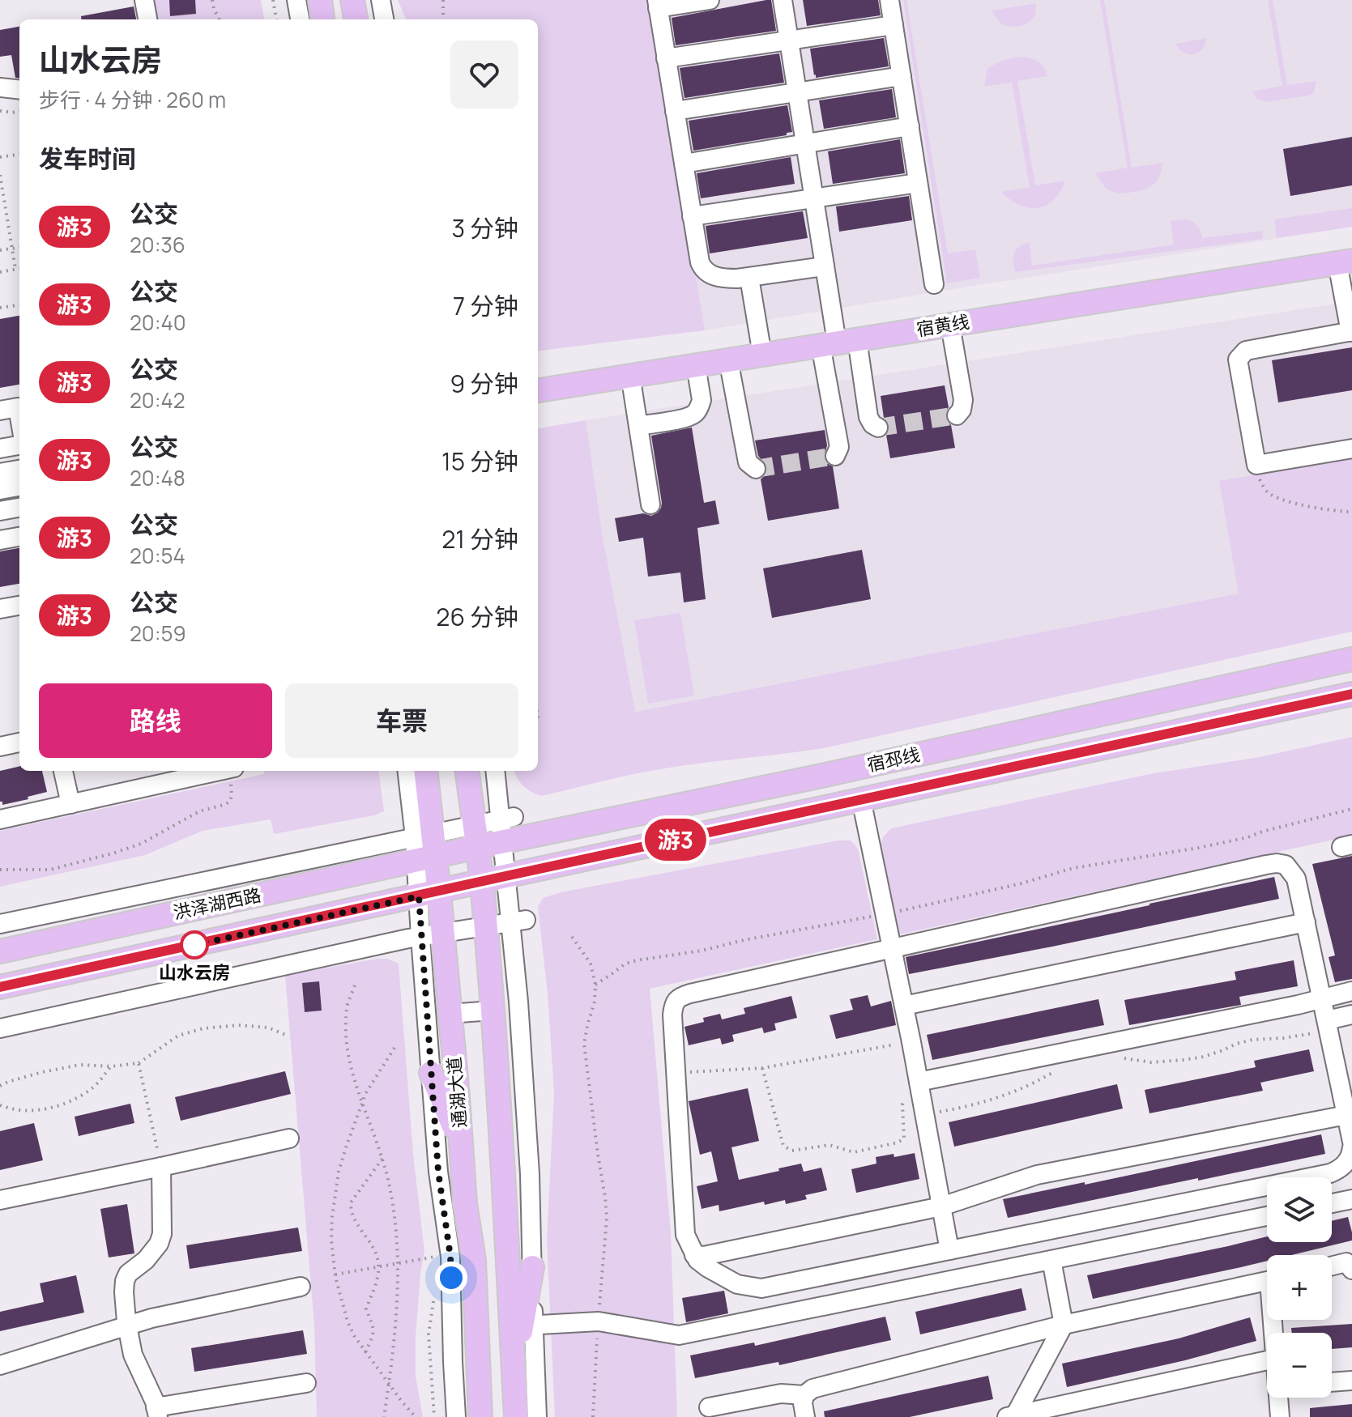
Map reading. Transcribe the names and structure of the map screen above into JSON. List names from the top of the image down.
{
  "streets": {
    "main road": [
      "宿黄线",
      "宿邳线",
      "洪泽湖西路",
      "通湖大道"
    ]
  },
  "crossings": [
    ["宿邳线", "洪泽湖西路"],
    ["宿邳线", "通湖大道"],
    ["洪泽湖西路", "通湖大道"]
  ],
  "places": ["山水云房"],
  "lines": ["bus line 游3"],
  "page": {
    "on_map": "游3",
    "heading": [
      ["山水云房", "步行 · 4 分钟 · 260 m"],
      "发车时间"
    ],
    "list": [
      {
        "mark": "游3",
        "name": "公交",
        "note": "20:36",
        "value": "3 分钟"
      },
      {
        "mark": "游3",
        "name": "公交",
        "note": "20:40",
        "value": "7 分钟"
      },
      {
        "mark": "游3",
        "name": "公交",
        "note": "20:42",
        "value": "9 分钟"
      },
      {
        "mark": "游3",
        "name": "公交",
        "note": "20:48",
        "value": "15 分钟"
      },
      {
        "mark": "游3",
        "name": "公交",
        "note": "20:54",
        "value": "21 分钟"
      },
      {
        "mark": "游3",
        "name": "公交",
        "note": "20:59",
        "value": "26 分钟"
      }
    ],
    "buttons": ["路线", "车票"],
    "map_buttons": ["+", "−"]
  }
}
